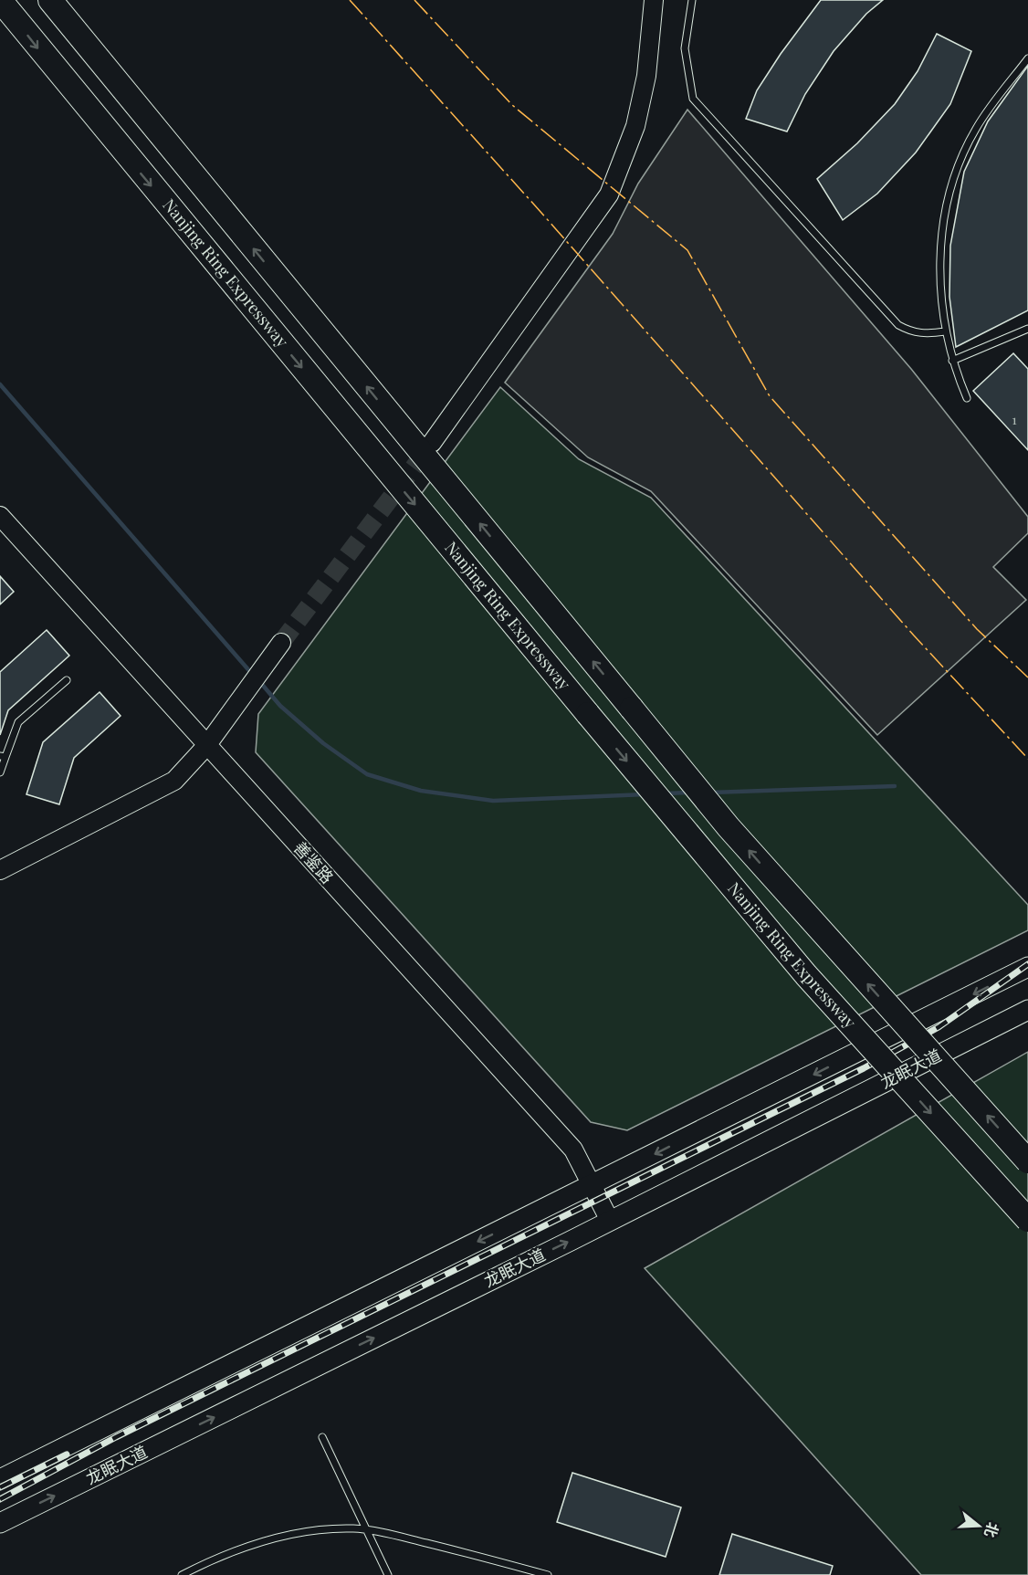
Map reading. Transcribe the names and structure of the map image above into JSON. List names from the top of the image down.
{
  "streets": {
    "highway": ["Nanjing Ring Expressway"],
    "main road": ["龙眠大道"],
    "street": ["善鉴路"]
  },
  "crossings": [
    ["善鉴路", "龙眠大道"]
  ],
  "house_numbers": ["1"],
  "north": "right"
}
